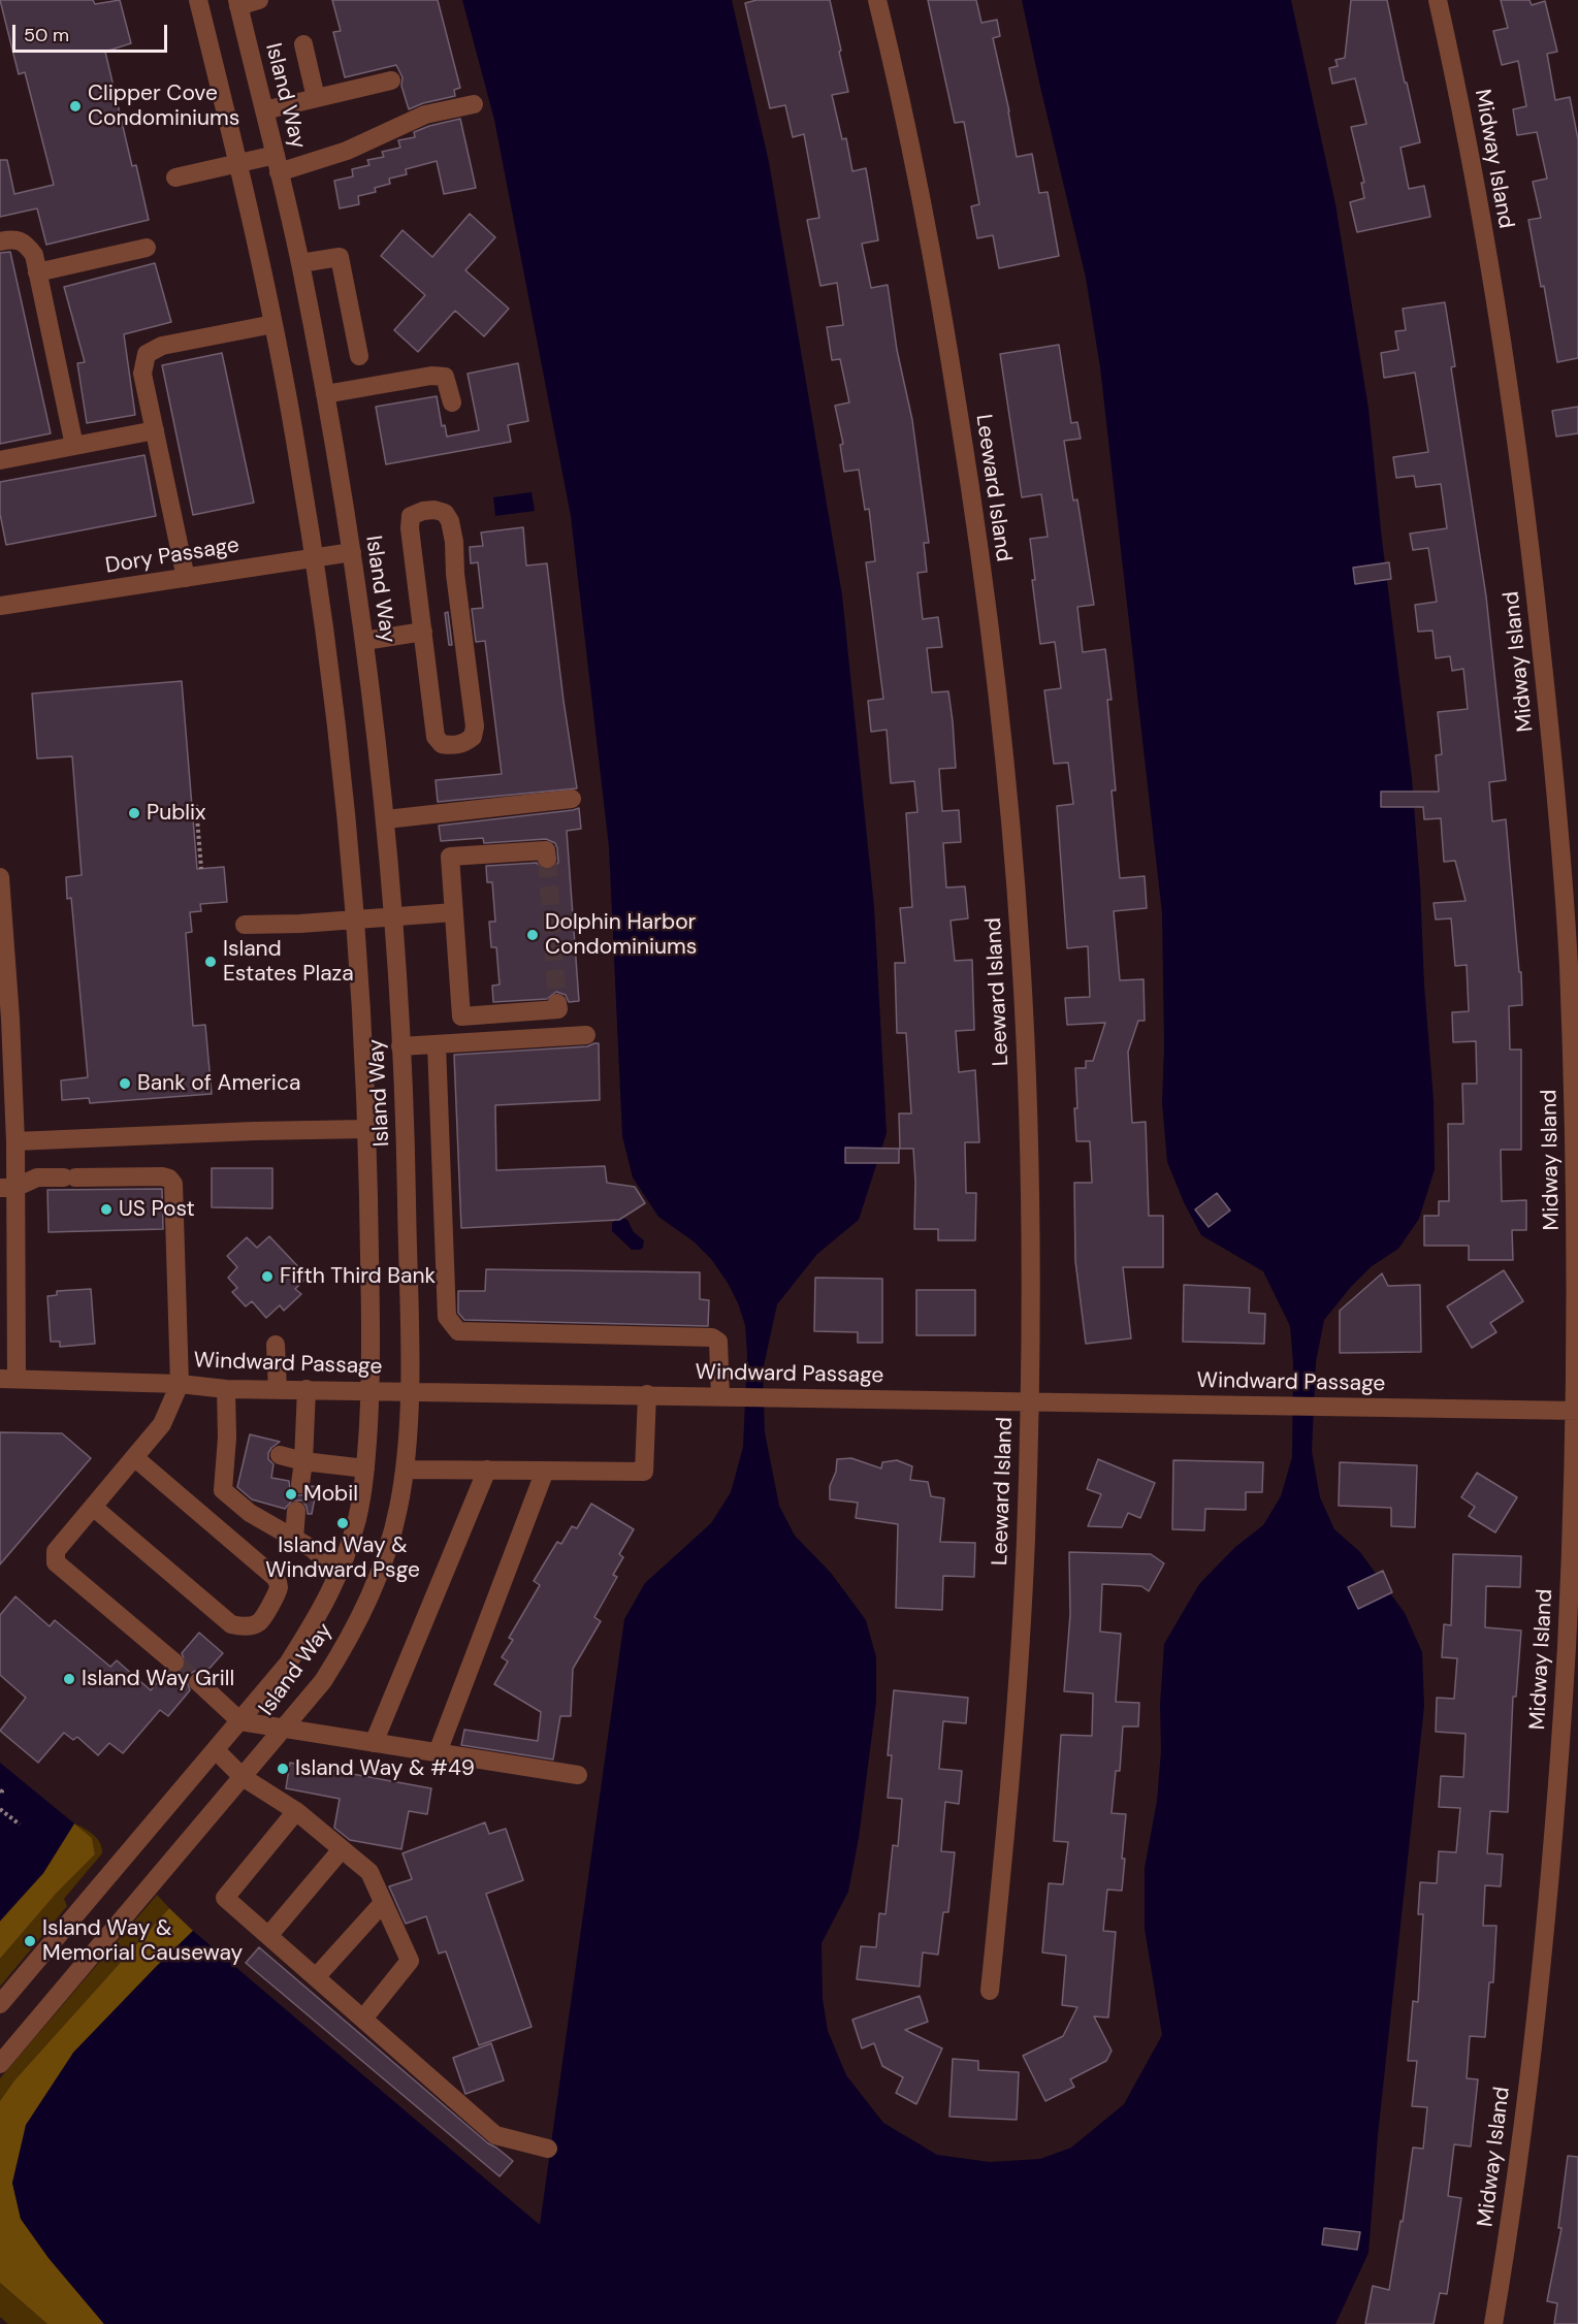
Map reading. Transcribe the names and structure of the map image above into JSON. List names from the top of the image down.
{
  "streets": {
    "street": [
      "Island Way",
      "Midway Island",
      "Leeward Island",
      "Dory Passage",
      "Windward Passage"
    ]
  },
  "crossings": [
    ["Island Way", "Dory Passage"],
    ["Island Way", "Windward Passage"],
    ["Midway Island", "Windward Passage"],
    ["Leeward Island", "Windward Passage"]
  ],
  "places": [
    "Clipper Cove Condominiums",
    "Publix",
    "Dolphin Harbor Condominiums",
    "Island Estates Plaza",
    "Bank of America",
    "US Post",
    "Fifth Third Bank",
    "Mobil",
    "Island Way & Windward Psge",
    "Island Way Grill",
    "Island Way & #49",
    "Island Way & Memorial Causeway"
  ],
  "scale_bar": "50 m"
}
